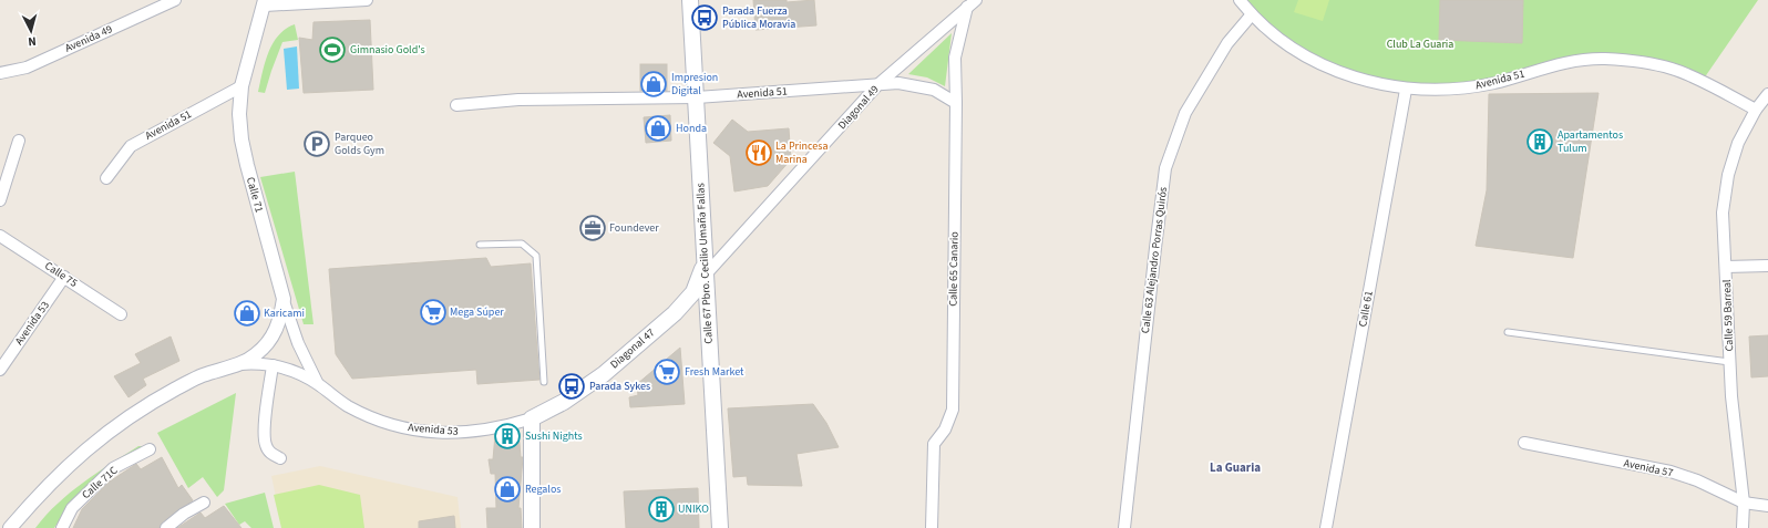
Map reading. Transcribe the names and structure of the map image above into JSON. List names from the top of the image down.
{
  "streets": {
    "main road": ["Calle 67 Pbro. Cecilio Umaña Fallas", "Diagonal 47"],
    "street": [
      "Avenida 49",
      "Avenida 51",
      "Diagonal 49",
      "Calle 71",
      "Calle 63 Alejandro Porras Quirós",
      "Calle 65 Canario",
      "Calle 75",
      "Calle 61",
      "Calle 59 Barreal",
      "Avenida 53",
      "Avenida 57",
      "Calle 71C"
    ]
  },
  "crossings": [
    ["Avenida 51", "Diagonal 49"],
    ["Avenida 51", "Calle 71"],
    ["Avenida 51", "Calle 63 Alejandro Porras Quirós"],
    ["Avenida 51", "Calle 67 Pbro. Cecilio Umaña Fallas"],
    ["Avenida 51", "Calle 65 Canario"],
    ["Avenida 51", "Calle 61"],
    ["Avenida 51", "Calle 59 Barreal"],
    ["Diagonal 49", "Calle 67 Pbro. Cecilio Umaña Fallas"],
    ["Diagonal 49", "Calle 65 Canario"],
    ["Calle 71", "Avenida 53"],
    ["Calle 67 Pbro. Cecilio Umaña Fallas", "Diagonal 47"],
    ["Calle 75", "Avenida 53"],
    ["Calle 59 Barreal", "Avenida 57"],
    ["Avenida 53", "Diagonal 47"]
  ],
  "districts": ["La Guaria"],
  "parks": ["Club La Guaria"],
  "places": {
    "bus stop": ["Parada Fuerza Pública Moravia", "Parada Sykes"],
    "sports": ["Gimnasio Gold's"],
    "shop": [
      "Impresion Digital",
      "Honda",
      "Karicami",
      "Regalos"
    ],
    "building": ["Apartamentos Tulum", "Sushi Nights", "UNIKO"],
    "parking": ["Parqueo Golds Gym"],
    "restaurant": ["La Princesa Marina"],
    "office": ["Foundever"],
    "supermarket": ["Mega Súper", "Fresh Market"]
  },
  "north": "bottom"
}
